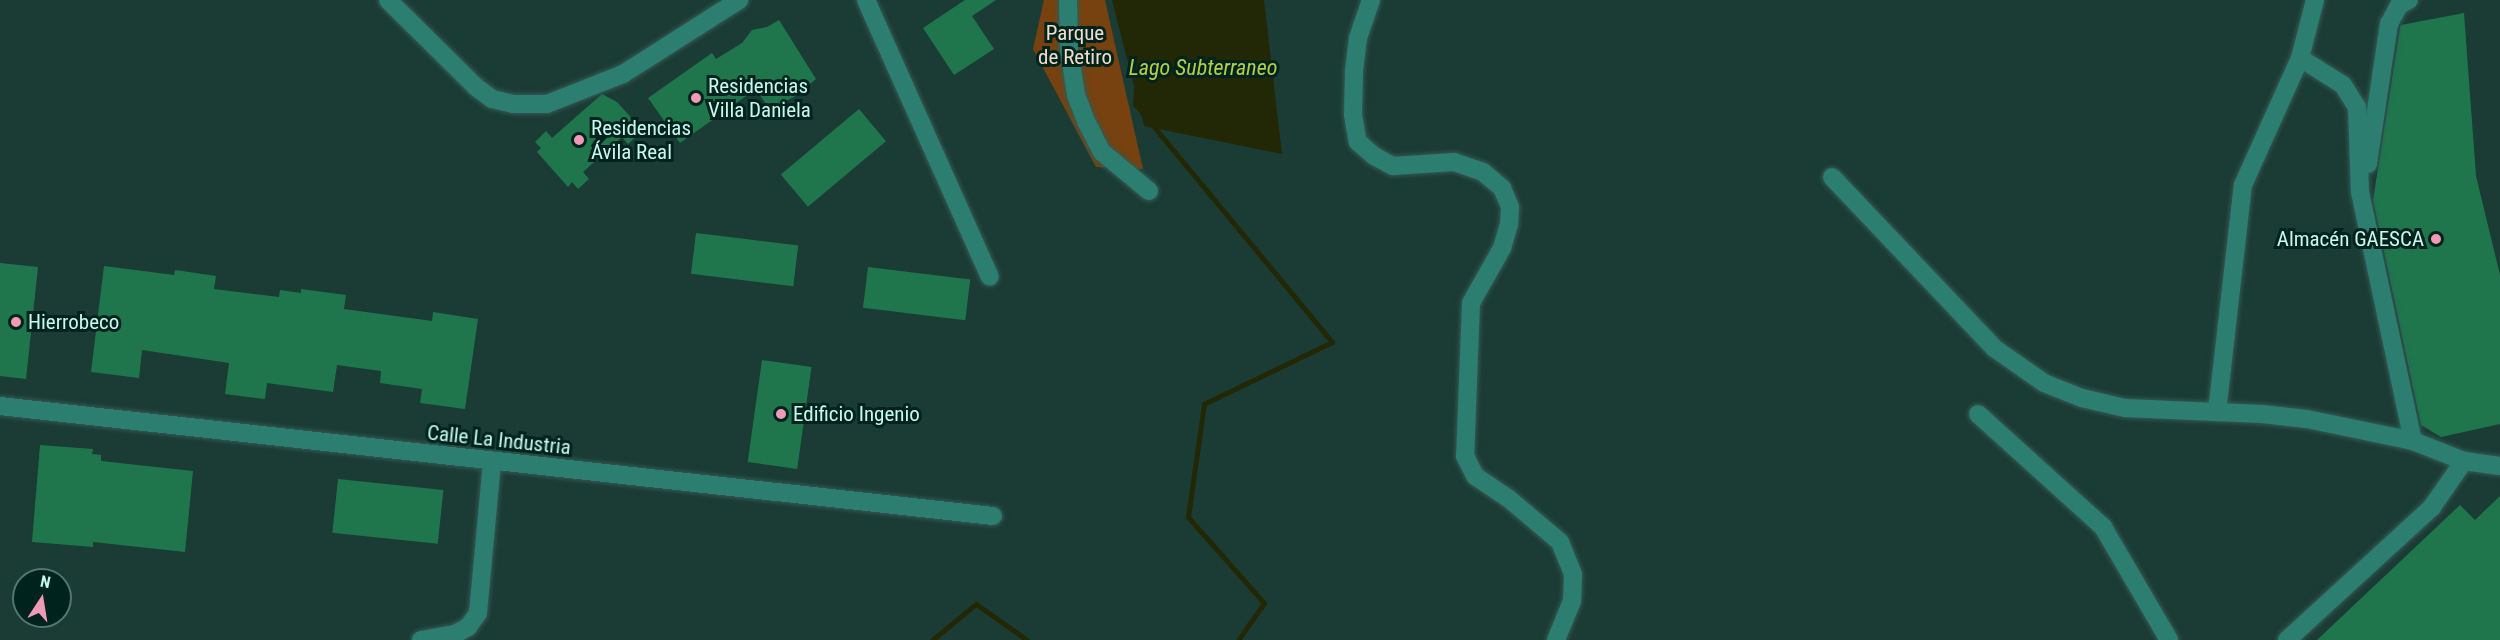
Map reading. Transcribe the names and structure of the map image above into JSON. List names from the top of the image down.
{
  "streets": {
    "street": ["Calle La Industria"]
  },
  "water": ["Lago Subterraneo"],
  "parks": ["Parque de Retiro"],
  "places": [
    "Residencias Villa Daniela",
    "Residencias Ávila Real",
    "Almacén GAESCA",
    "Hierrobeco",
    "Edificio Ingenio"
  ],
  "north": "top"
}
